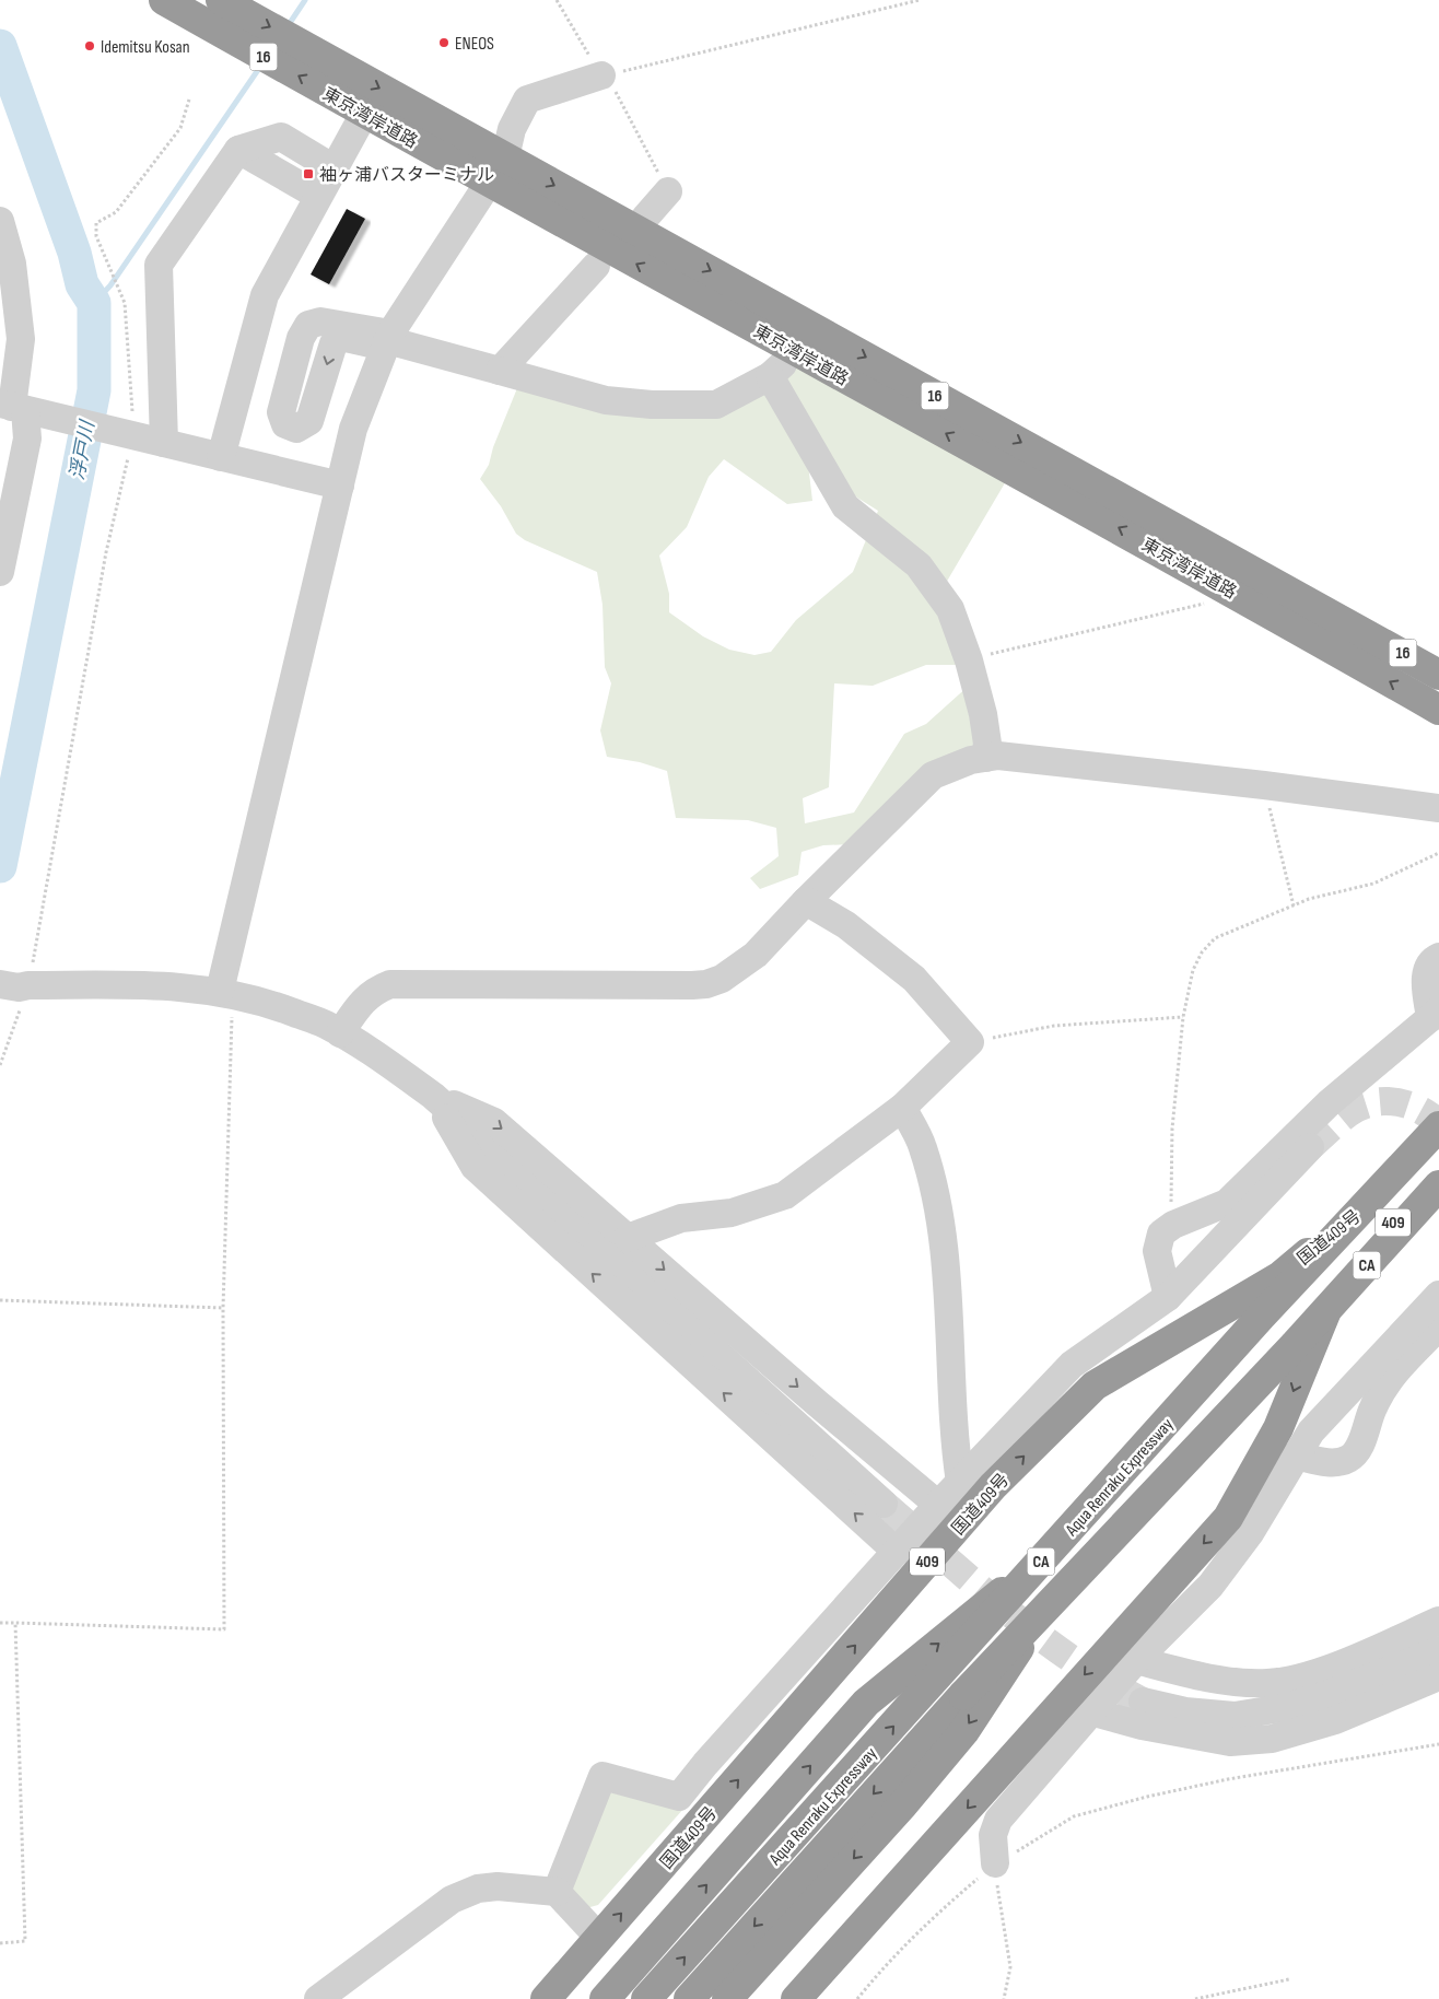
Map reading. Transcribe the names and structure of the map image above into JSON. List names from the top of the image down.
{
  "streets": {
    "highway": [
      "16",
      "東京湾岸道路",
      "409",
      "国道409号",
      "CA",
      "Aqua Renraku Expressway"
    ]
  },
  "water": ["浮戸川"],
  "places": {
    "other": ["ENEOS", "Idemitsu Kosan"],
    "transit": ["袖ヶ浦バスターミナル"]
  }
}
